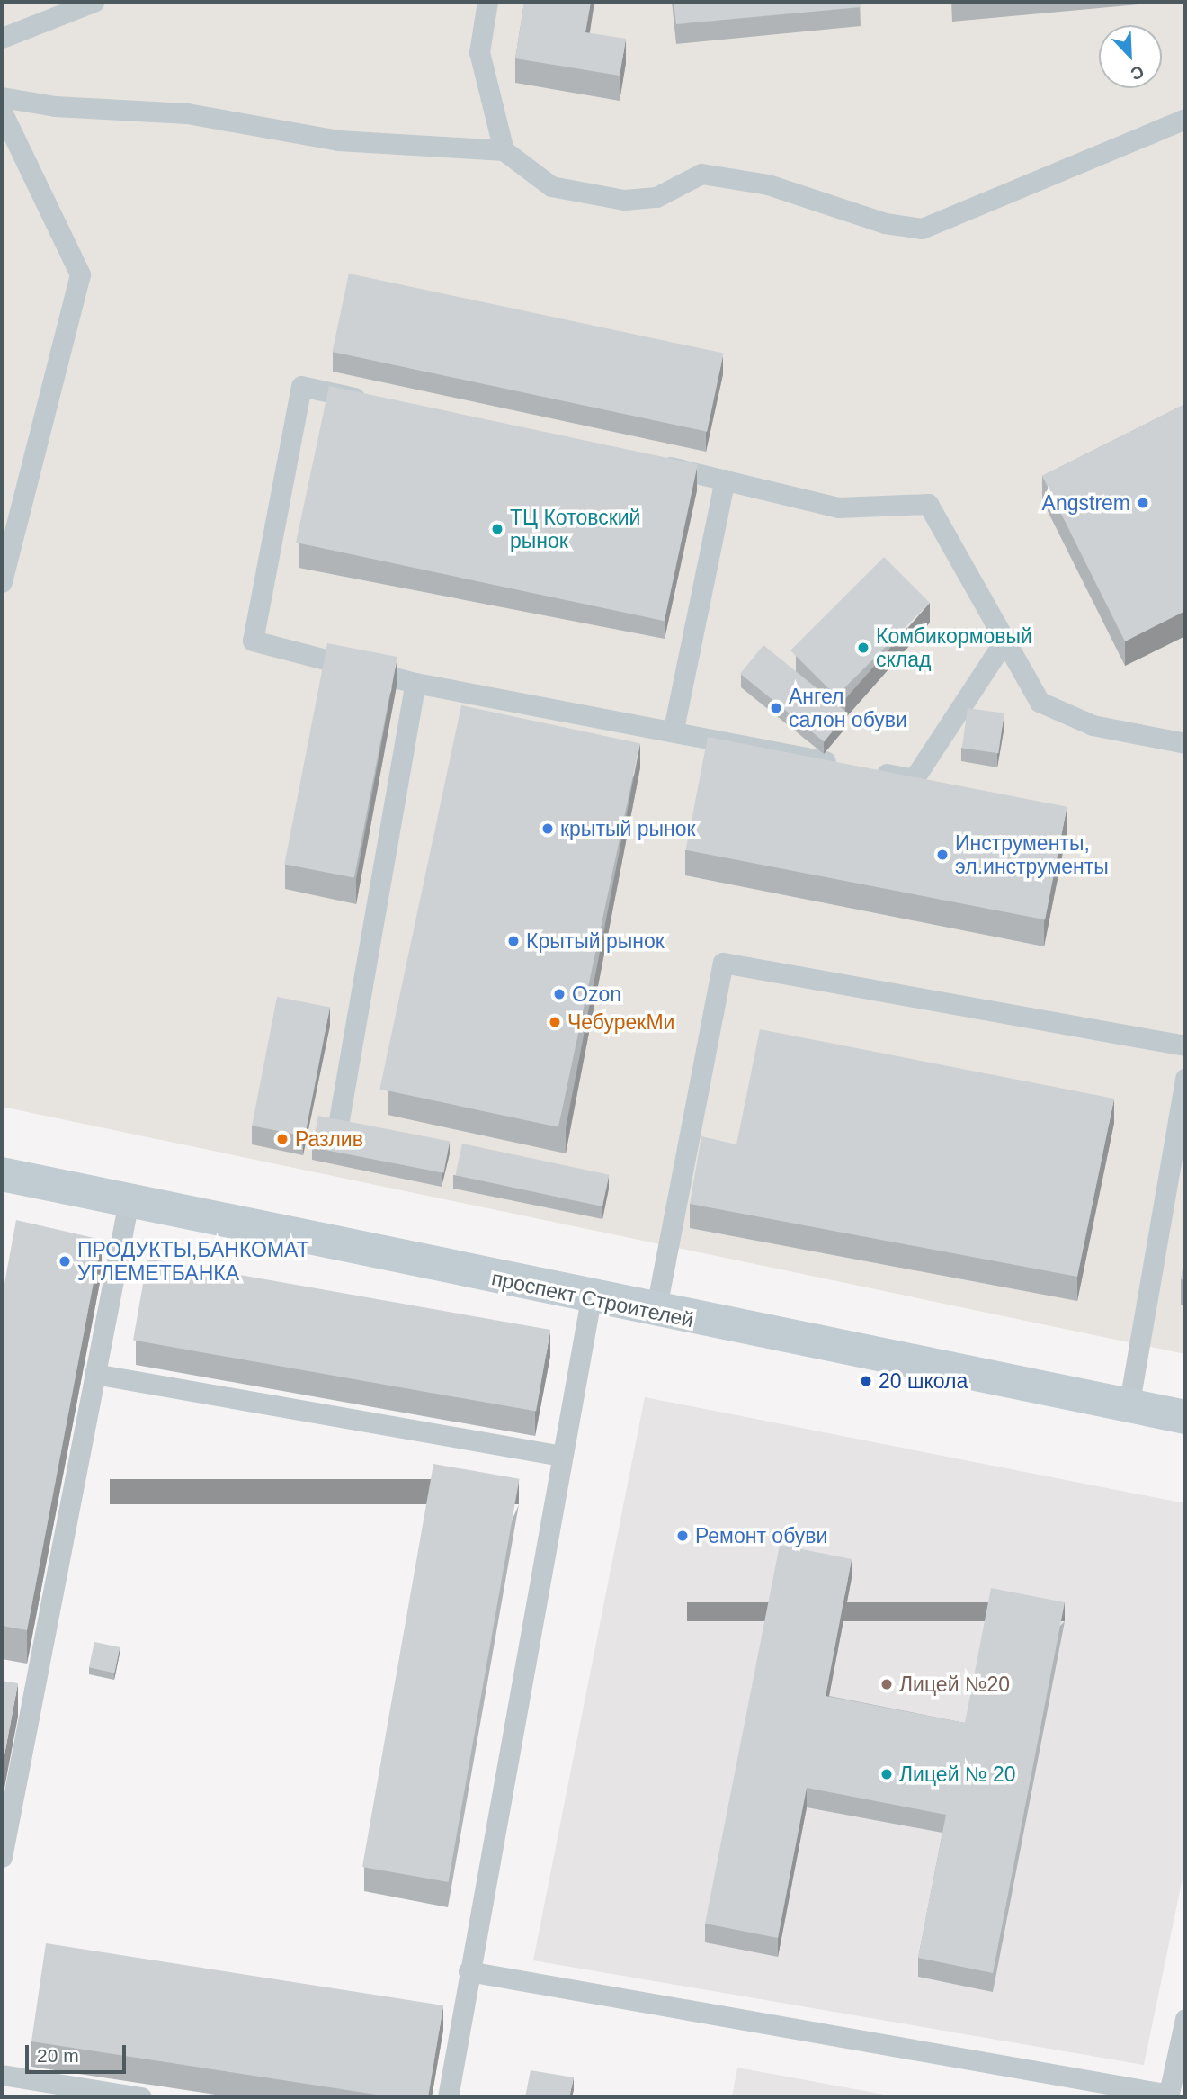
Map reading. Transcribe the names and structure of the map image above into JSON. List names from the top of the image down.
{
  "streets": {
    "main road": ["проспект Строителей"]
  },
  "places": [
    "Angstrem",
    "ТЦ Котовский рынок",
    "Комбикормовый склад",
    "Ангел салон обуви",
    "крытый рынок",
    "Инструменты, эл.инструменты",
    "Крытый рынок",
    "Ozon",
    "ЧебурекМи",
    "Разлив",
    "ПРОДУКТЫ,БАНКОМАТ УГЛЕМЕТБАНКА",
    "20 школа",
    "Ремонт обуви",
    "Лицей №20",
    "Лицей № 20"
  ],
  "scale_bar": "20 m",
  "north": "bottom right"
}
